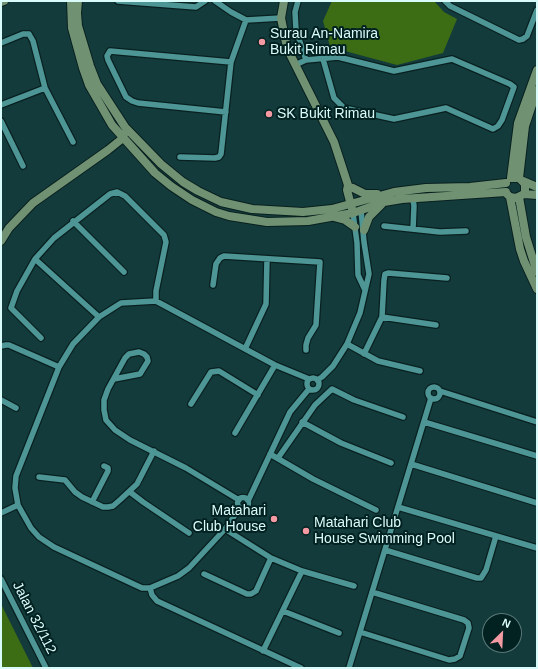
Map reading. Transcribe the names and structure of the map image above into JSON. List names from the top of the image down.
{
  "streets": {
    "street": ["Jalan 32/112"]
  },
  "places": [
    "Surau An-Namira Bukit Rimau",
    "SK Bukit Rimau",
    "Matahari Club House",
    "Matahari Club House Swimming Pool"
  ],
  "north": "top right"
}
